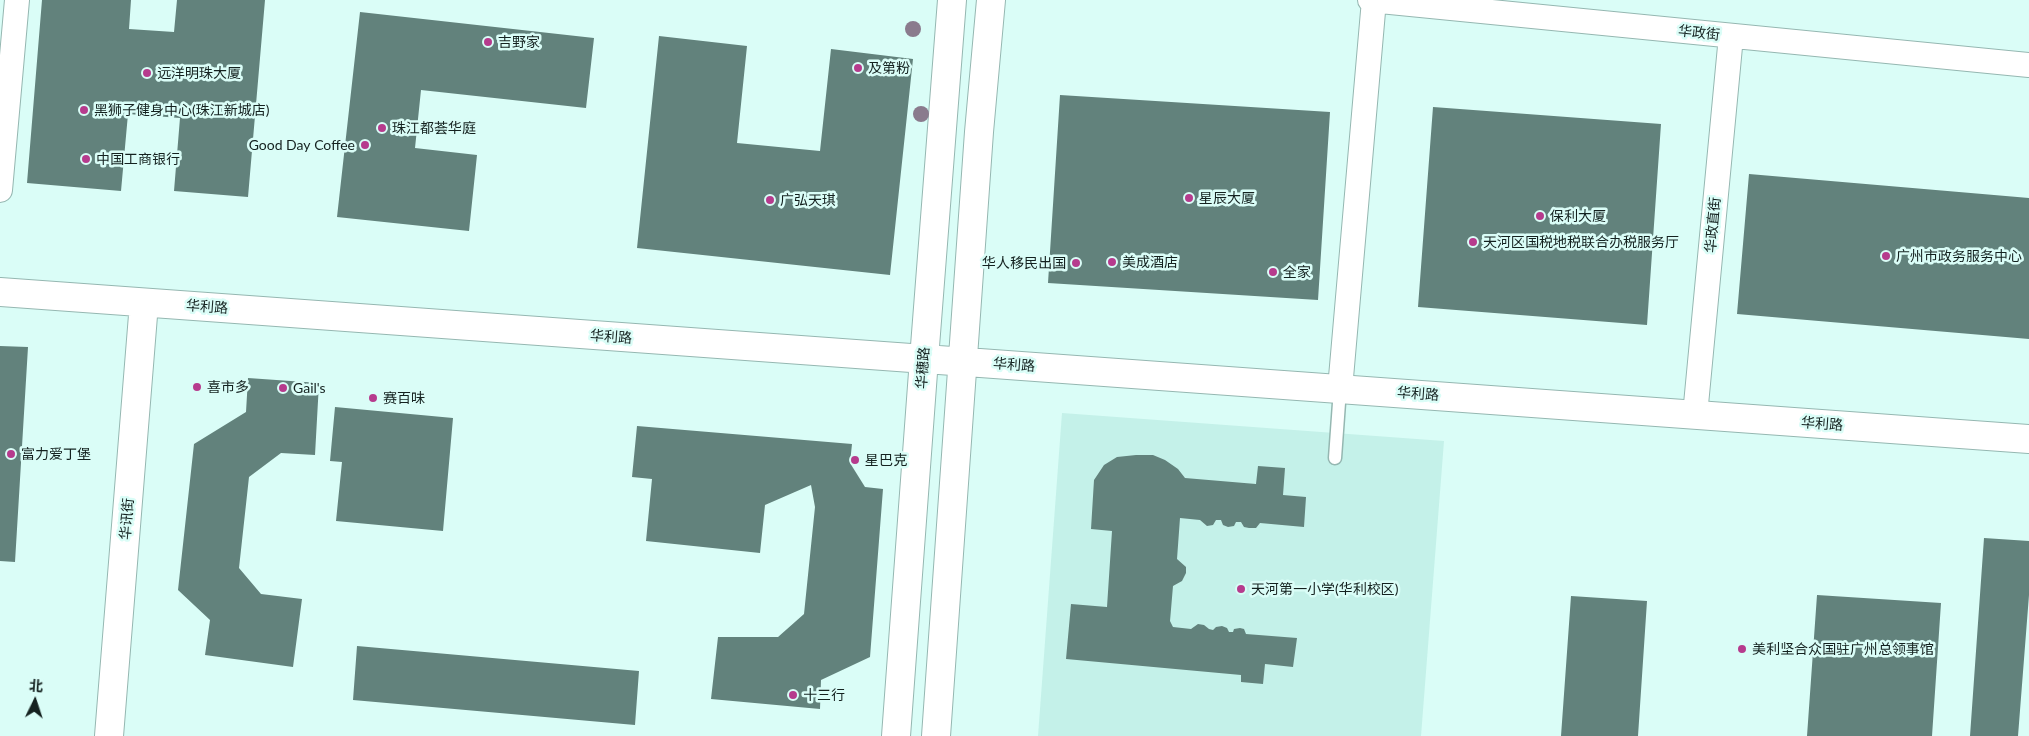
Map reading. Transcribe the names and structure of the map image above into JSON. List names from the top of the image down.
{
  "streets": {
    "street": [
      "华政街",
      "华政直街",
      "华利路",
      "华穗路",
      "华讯街"
    ]
  },
  "crossings": [
    ["华政街", "华政直街"],
    ["华政直街", "华利路"],
    ["华利路", "华穗路"],
    ["华利路", "华讯街"]
  ],
  "places": [
    "吉野家",
    "及第粉",
    "远洋明珠大厦",
    "黑狮子健身中心(珠江新城店)",
    "珠江都荟华庭",
    "Good Day Coffee",
    "中国工商银行",
    "星辰大厦",
    "广弘天琪",
    "保利大厦",
    "天河区国税地税联合办税服务厅",
    "广州市政务服务中心",
    "美成酒店",
    "华人移民出国",
    "全家",
    "喜市多",
    "Gail's",
    "赛百味",
    "富力爱丁堡",
    "星巴克",
    "天河第一小学(华利校区)",
    "美利坚合众国驻广州总领事馆",
    "十三行"
  ],
  "north": "top"
}
